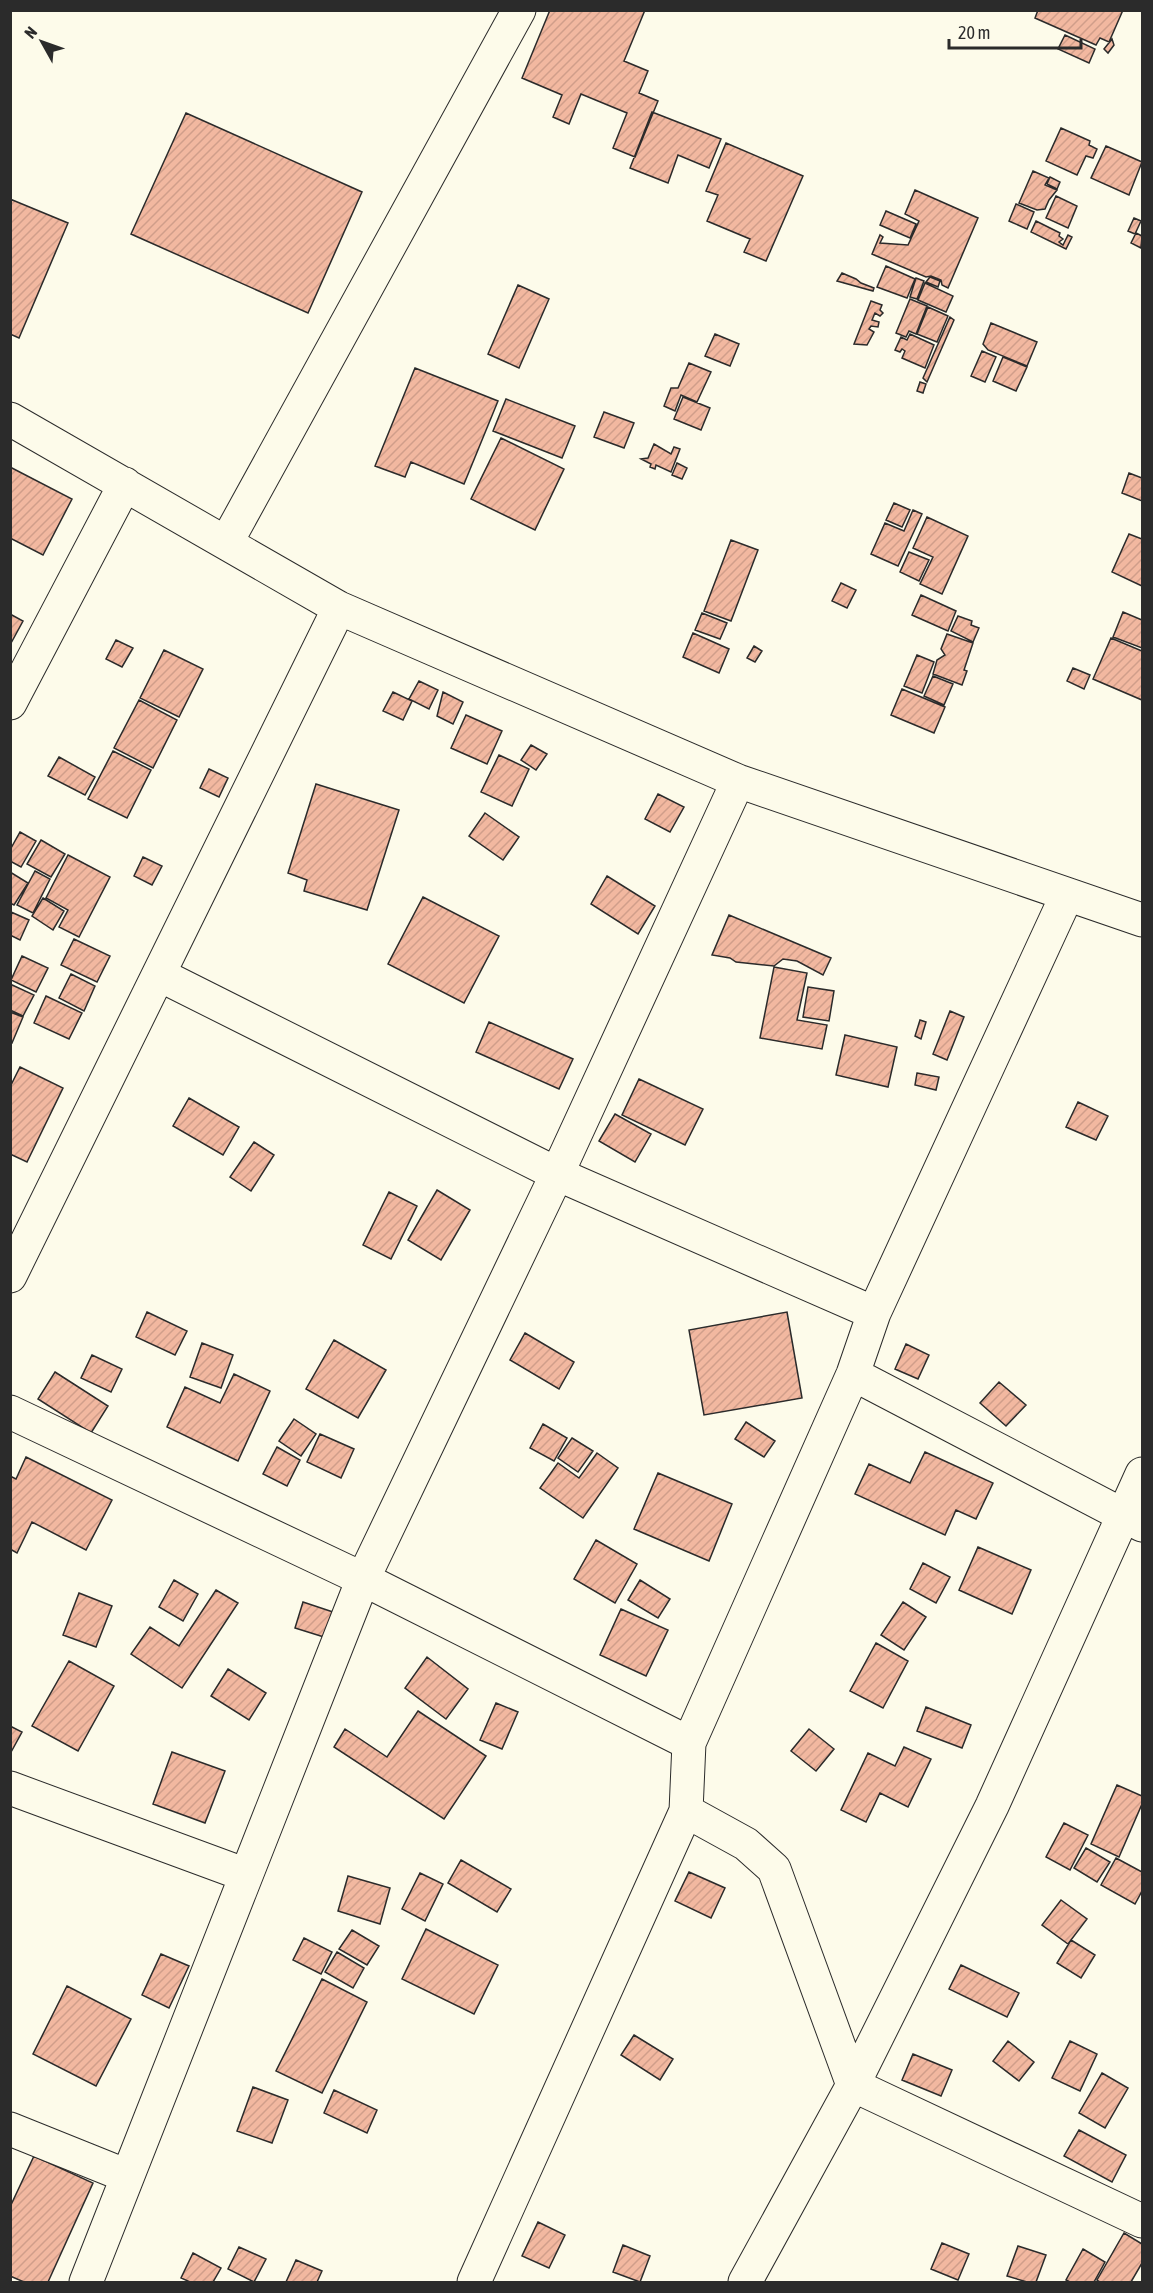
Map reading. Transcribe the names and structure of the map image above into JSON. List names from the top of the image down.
{
  "scale_bar": "20 m",
  "north": "top left"
}
